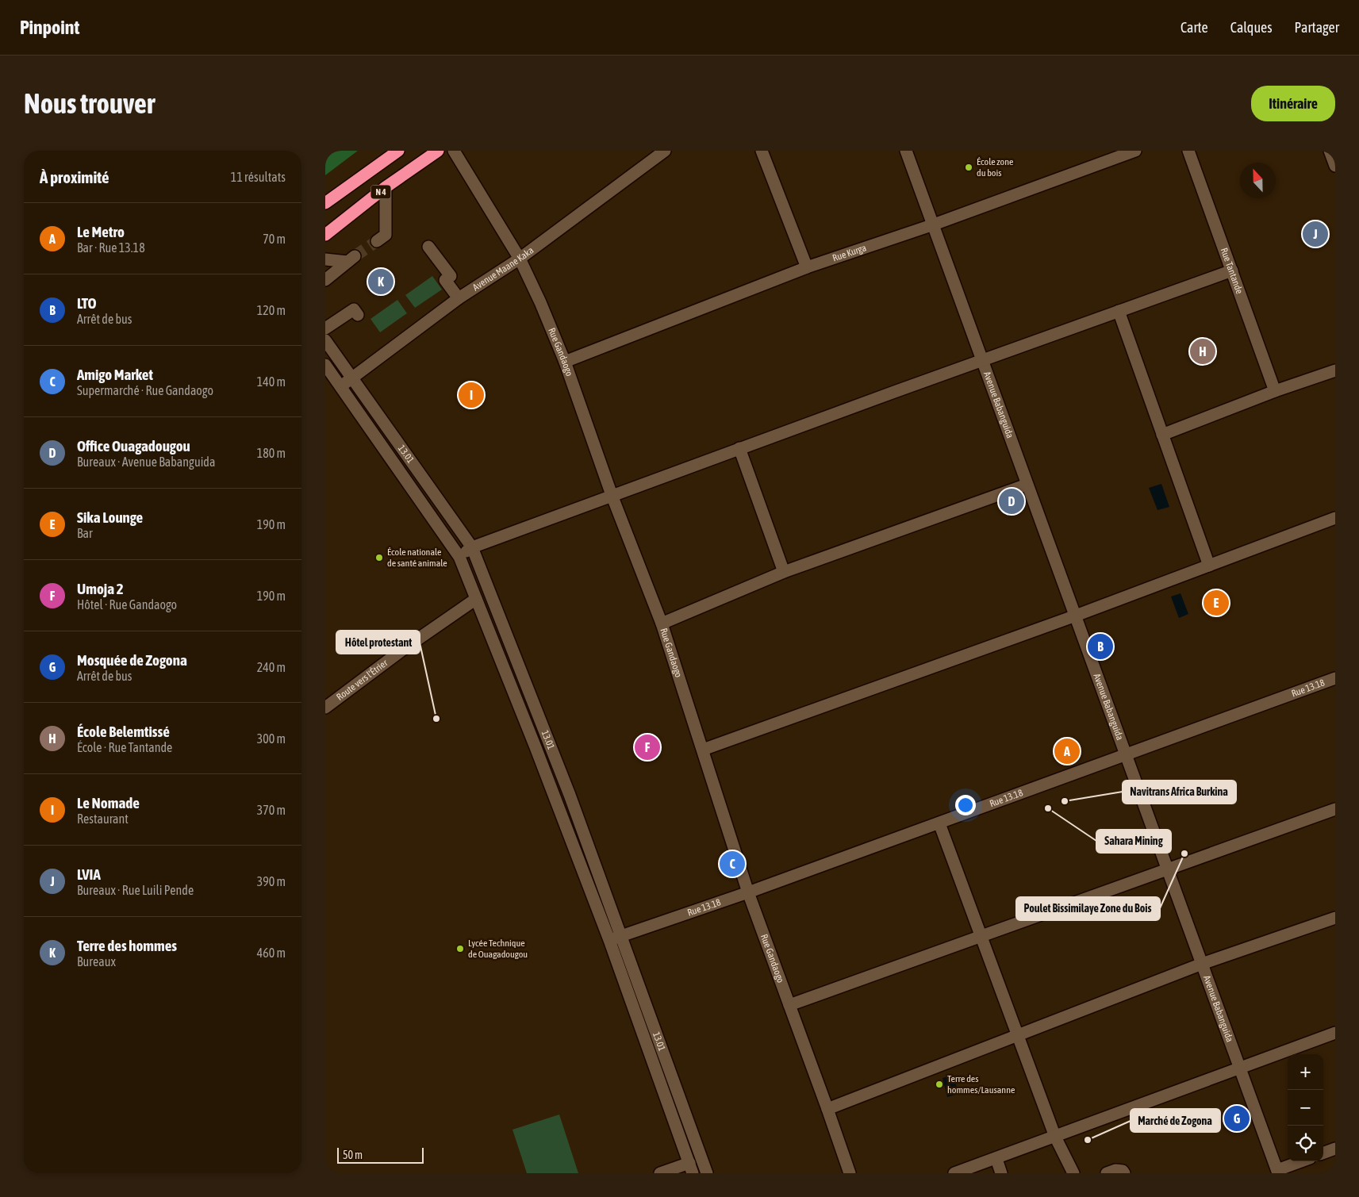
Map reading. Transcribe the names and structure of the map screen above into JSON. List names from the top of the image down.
{
  "streets": {
    "highway": ["N 4"],
    "street": [
      "Rue Kurga",
      "Avenue Maane Kaka",
      "Rue Tantande",
      "Rue Gandaogo",
      "Avenue Babanguida",
      "13.01",
      "Route vers l'Étrier",
      "Rue 13.18"
    ]
  },
  "crossings": [
    ["Rue Kurga", "Rue Gandaogo"],
    ["Rue Kurga", "Avenue Babanguida"],
    ["Avenue Maane Kaka", "Rue Gandaogo"],
    ["Avenue Maane Kaka", "13.01"],
    ["Rue Gandaogo", "Rue 13.18"],
    ["Avenue Babanguida", "Rue 13.18"],
    ["13.01", "Route vers l'Étrier"],
    ["13.01", "Rue 13.18"]
  ],
  "places": [
    "École zone du bois",
    "École nationale de santé animale",
    "Hôtel protestant",
    "Navitrans Africa Burkina",
    "Sahara Mining",
    "Poulet Bissimilaye Zone du Bois",
    "Lycée Technique de Ouagadougou",
    "Terre des hommes/Lausanne",
    "Marché de Zogona"
  ],
  "scale_bar": "50 m",
  "north": "top",
  "page": {
    "header": "Pinpoint",
    "nav": ["Carte", "Calques", "Partager"],
    "buttons": "Itinéraire",
    "title": "Nous trouver",
    "heading": ["À proximité", "11 résultats"],
    "list": [
      {
        "mark": "A",
        "name": "Le Metro",
        "note": "Bar · Rue 13.18",
        "value": "70 m"
      },
      {
        "mark": "B",
        "name": "LTO",
        "note": "Arrêt de bus",
        "value": "120 m"
      },
      {
        "mark": "C",
        "name": "Amigo Market",
        "note": "Supermarché · Rue Gandaogo",
        "value": "140 m"
      },
      {
        "mark": "D",
        "name": "Office Ouagadougou",
        "note": "Bureaux · Avenue Babanguida",
        "value": "180 m"
      },
      {
        "mark": "E",
        "name": "Sika Lounge",
        "note": "Bar",
        "value": "190 m"
      },
      {
        "mark": "F",
        "name": "Umoja 2",
        "note": "Hôtel · Rue Gandaogo",
        "value": "190 m"
      },
      {
        "mark": "G",
        "name": "Mosquée de Zogona",
        "note": "Arrêt de bus",
        "value": "240 m"
      },
      {
        "mark": "H",
        "name": "École Belemtissé",
        "note": "École · Rue Tantande",
        "value": "300 m"
      },
      {
        "mark": "I",
        "name": "Le Nomade",
        "note": "Restaurant",
        "value": "370 m"
      },
      {
        "mark": "J",
        "name": "LVIA",
        "note": "Bureaux · Rue Luili Pende",
        "value": "390 m"
      },
      {
        "mark": "K",
        "name": "Terre des hommes",
        "note": "Bureaux",
        "value": "460 m"
      }
    ],
    "pins": [
      "J",
      "K",
      "H",
      "I",
      "D",
      "E",
      "B",
      "F",
      "A",
      "C",
      "G"
    ],
    "map_buttons": ["+", "−"],
    "scale": "50 m"
  }
}
